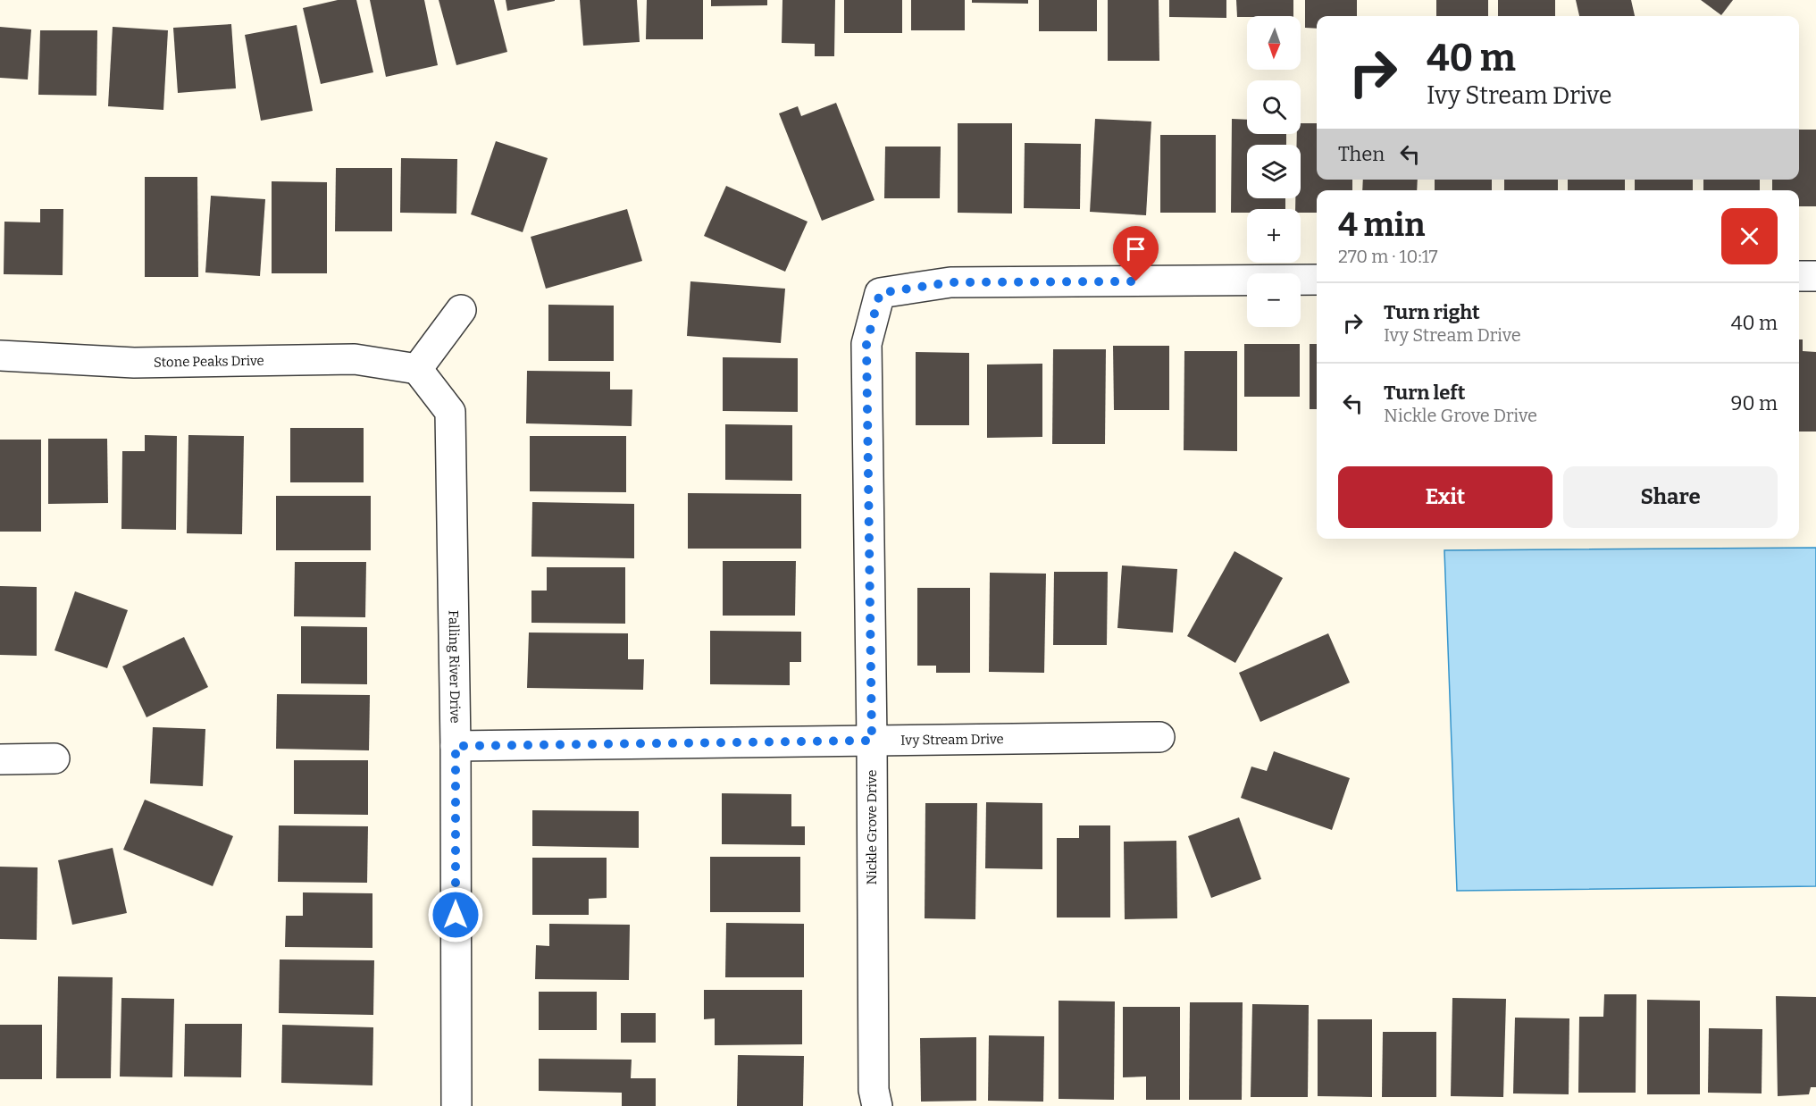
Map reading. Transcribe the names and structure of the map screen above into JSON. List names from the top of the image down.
{
  "streets": {
    "street": [
      "Stone Peaks Drive",
      "Falling River Drive",
      "Ivy Stream Drive",
      "Nickle Grove Drive"
    ]
  },
  "crossings": [
    ["Stone Peaks Drive", "Falling River Drive"],
    ["Falling River Drive", "Ivy Stream Drive"],
    ["Ivy Stream Drive", "Nickle Grove Drive"]
  ],
  "north": "bottom",
  "page": {
    "map_buttons": ["+", "−"],
    "turn": ["40 m", "Ivy Stream Drive"],
    "then": "Then",
    "heading": ["4 min", "270 m · 10:17"],
    "list": [
      {
        "name": "Turn right",
        "note": "Ivy Stream Drive",
        "value": "40 m"
      },
      {
        "name": "Turn left",
        "note": "Nickle Grove Drive",
        "value": "90 m"
      }
    ],
    "buttons": ["Exit", "Share"]
  }
}
